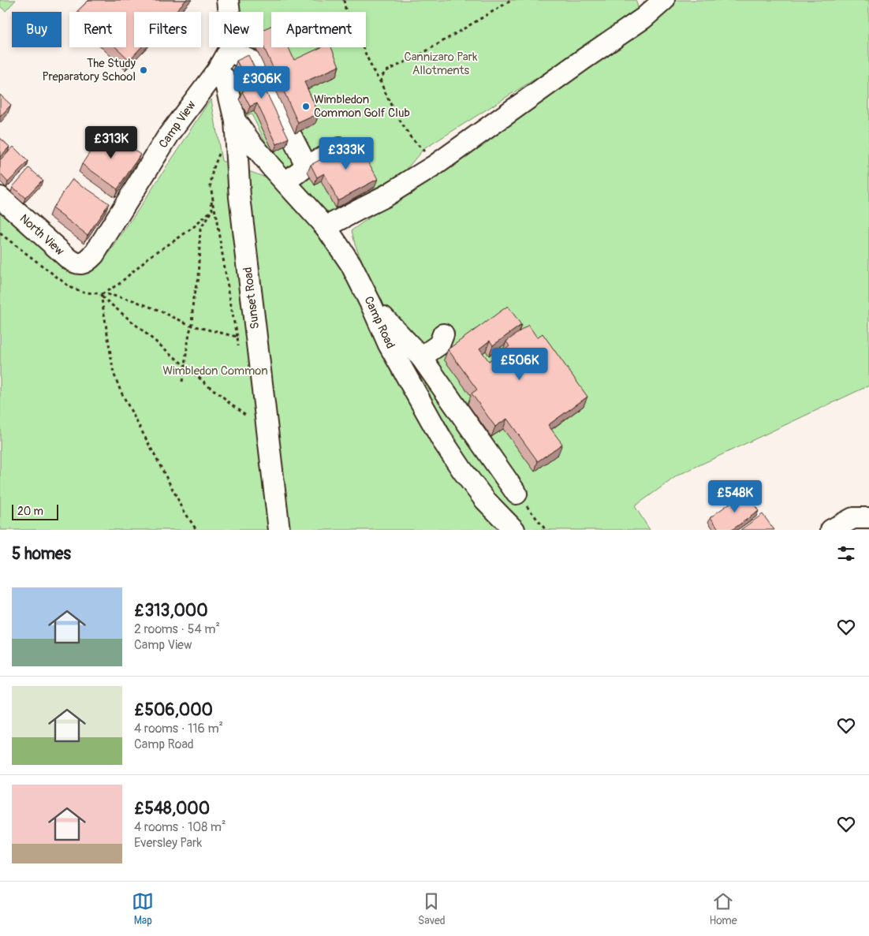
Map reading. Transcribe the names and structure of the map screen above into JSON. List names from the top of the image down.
{
  "streets": {
    "street": [
      "Camp View",
      "North View",
      "Sunset Road",
      "Camp Road"
    ]
  },
  "crossings": [
    ["Camp View", "North View"],
    ["Camp View", "Sunset Road"],
    ["Sunset Road", "Camp Road"]
  ],
  "parks": ["Cannizaro Park Allotments", "Wimbledon Common"],
  "places": ["The Study Preparatory School", "Wimbledon Common Golf Club"],
  "scale_bar": "20 m",
  "page": {
    "chip": [
      "Buy",
      "Rent",
      "Filters",
      "New",
      "Apartment"
    ],
    "price": [
      "£306K",
      "£313K",
      "£333K",
      "£506K",
      "£548K"
    ],
    "scale": "20 m",
    "heading": "5 homes",
    "list": [
      {
        "name": "£313,000",
        "note": "2 rooms · 54 m² · Camp View"
      },
      {
        "name": "£506,000",
        "note": "4 rooms · 116 m² · Camp Road"
      },
      {
        "name": "£548,000",
        "note": "4 rooms · 108 m² · Eversley Park"
      }
    ],
    "tabs": ["Map", "Saved", "Home"]
  }
}
